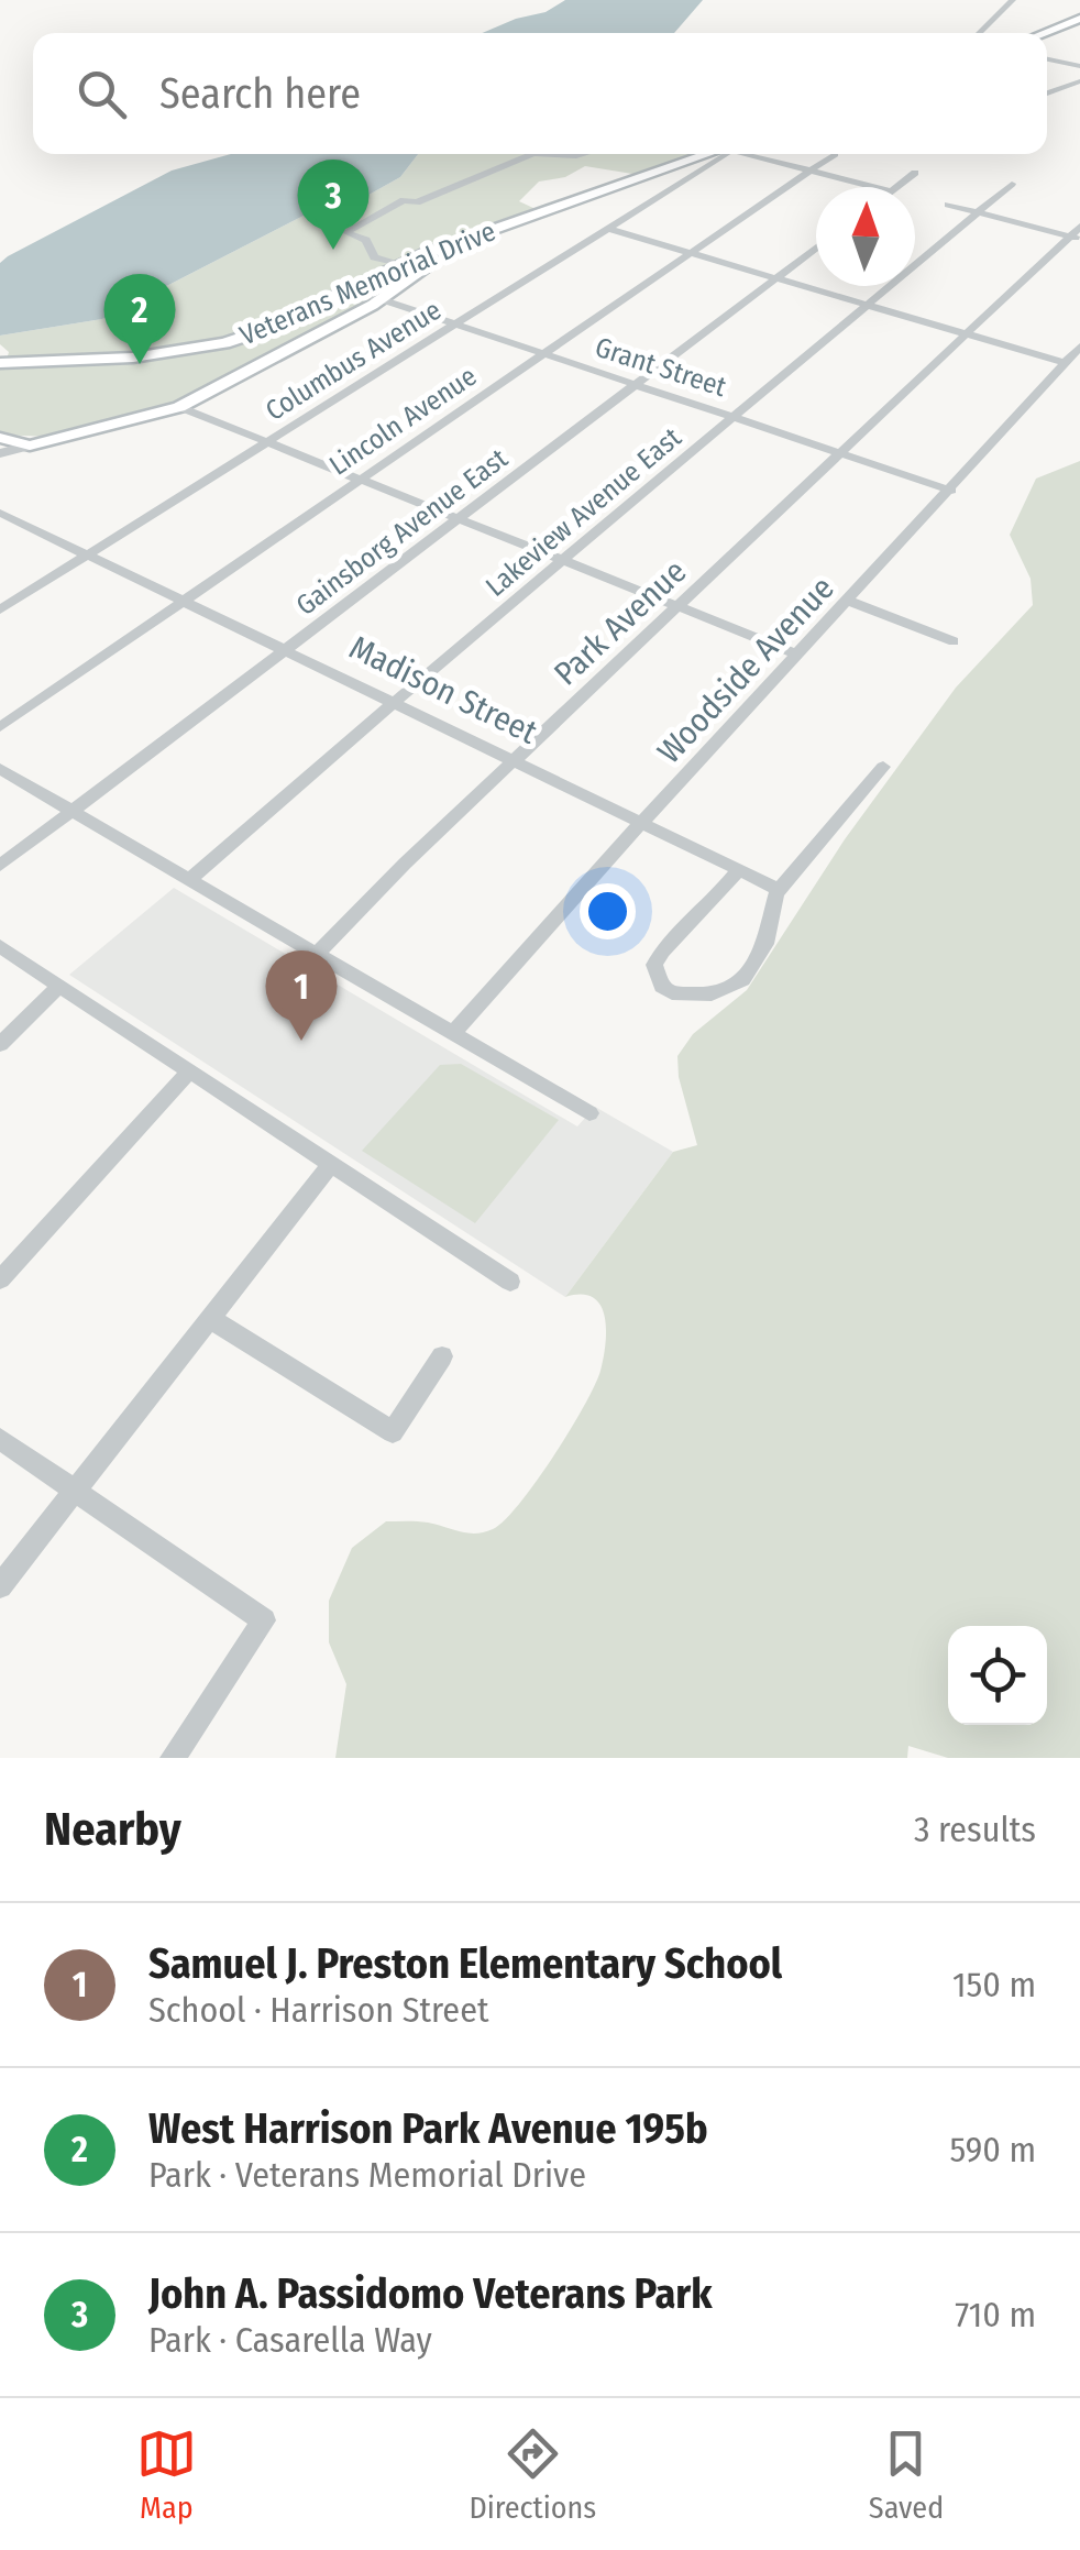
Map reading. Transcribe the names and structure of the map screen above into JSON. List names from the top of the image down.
{
  "streets": {
    "main road": ["Veterans Memorial Drive"],
    "street": [
      "Columbus Avenue",
      "Grant Street",
      "Lincoln Avenue",
      "Lakeview Avenue East",
      "Gainsborg Avenue East",
      "Park Avenue",
      "Woodside Avenue",
      "Madison Street"
    ]
  },
  "crossings": [
    ["Veterans Memorial Drive", "Grant Street"],
    ["Columbus Avenue", "Grant Street"],
    ["Columbus Avenue", "Madison Street"],
    ["Grant Street", "Lincoln Avenue"],
    ["Grant Street", "Lakeview Avenue East"],
    ["Grant Street", "Gainsborg Avenue East"],
    ["Grant Street", "Park Avenue"],
    ["Grant Street", "Woodside Avenue"],
    ["Lincoln Avenue", "Madison Street"],
    ["Lakeview Avenue East", "Madison Street"],
    ["Gainsborg Avenue East", "Madison Street"],
    ["Park Avenue", "Madison Street"],
    ["Woodside Avenue", "Madison Street"]
  ],
  "north": "top",
  "page": {
    "search": "Search here",
    "pins": ["3", "2", "1"],
    "heading": ["Nearby", "3 results"],
    "list": [
      {
        "mark": "1",
        "name": "Samuel J. Preston Elementary School",
        "note": "School · Harrison Street",
        "value": "150 m"
      },
      {
        "mark": "2",
        "name": "West Harrison Park Avenue 195b",
        "note": "Park · Veterans Memorial Drive",
        "value": "590 m"
      },
      {
        "mark": "3",
        "name": "John A. Passidomo Veterans Park",
        "note": "Park · Casarella Way",
        "value": "710 m"
      }
    ],
    "nav": ["Map", "Directions", "Saved"]
  }
}
